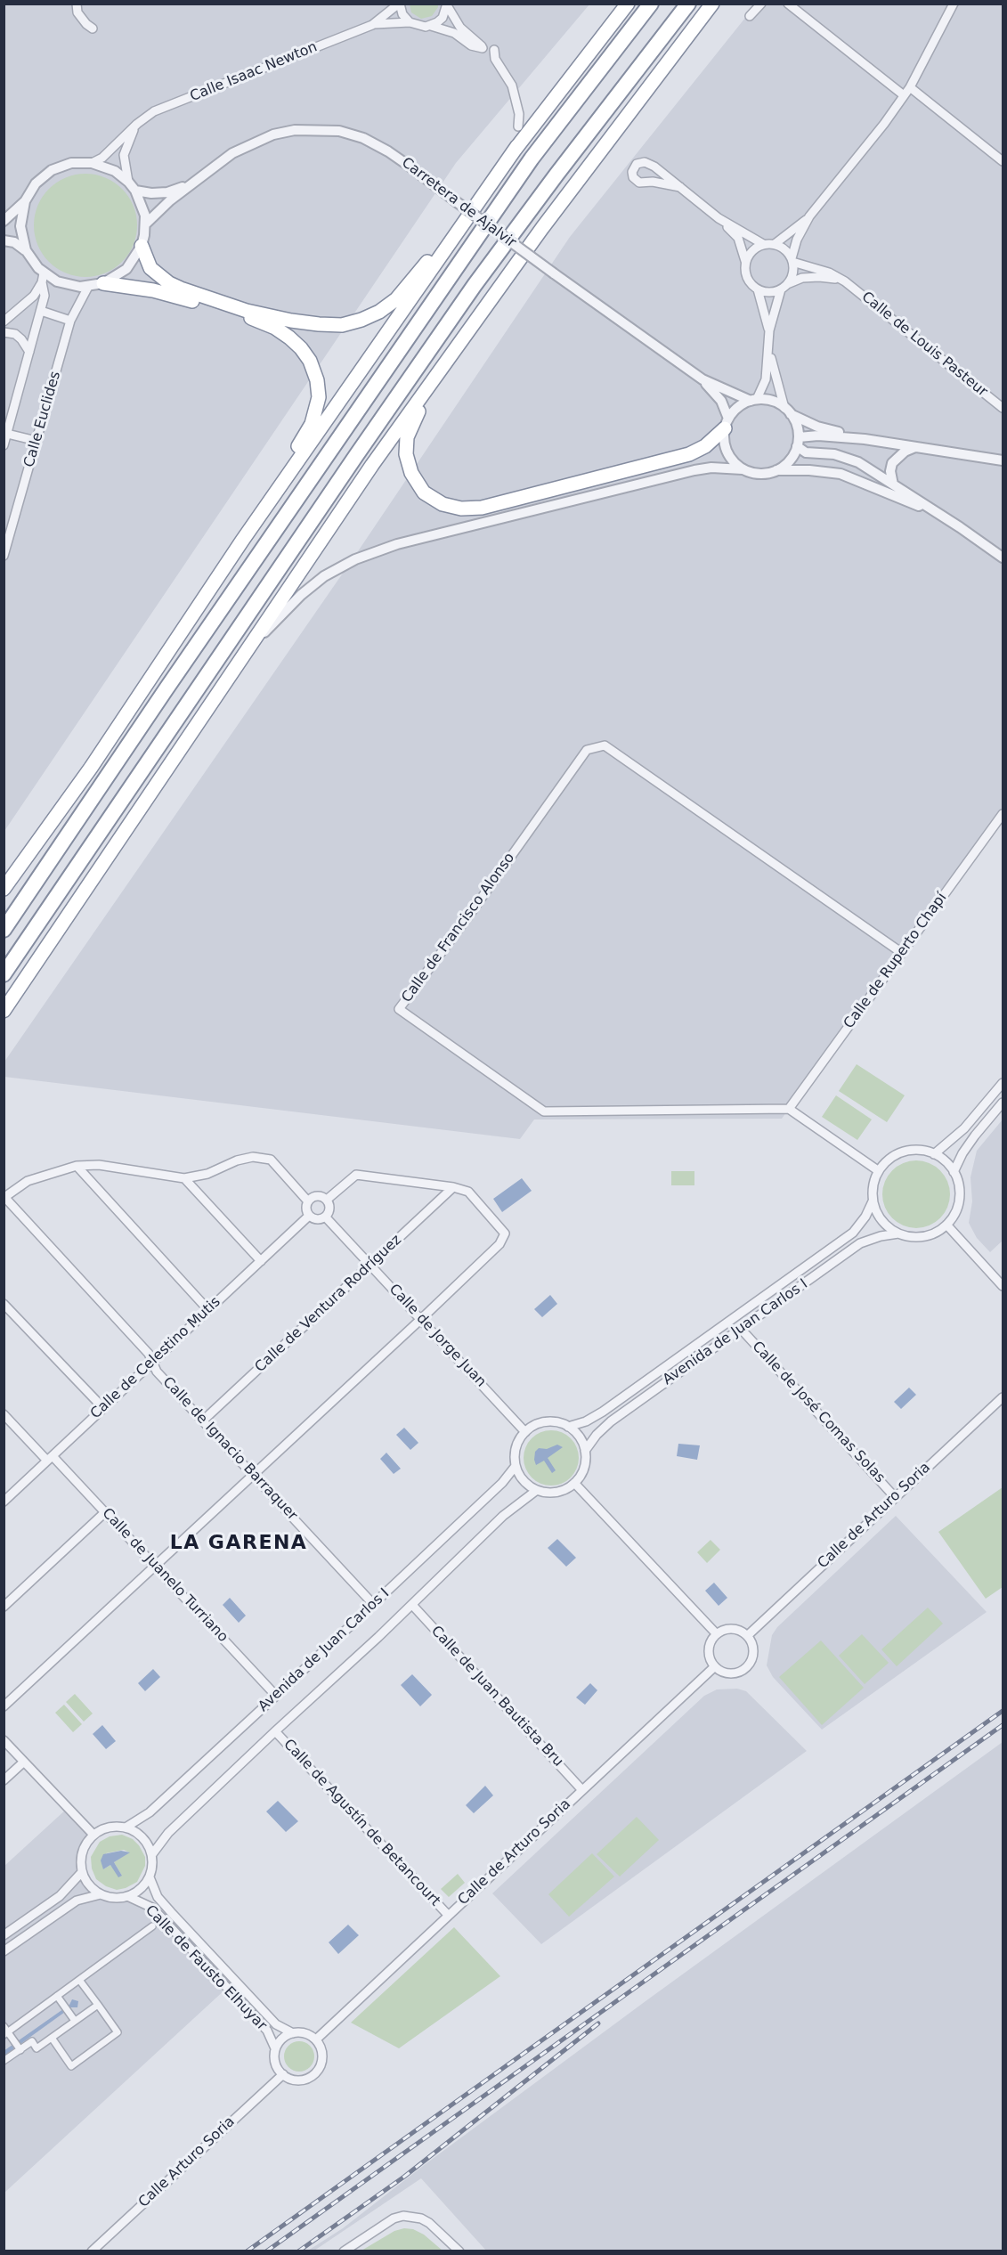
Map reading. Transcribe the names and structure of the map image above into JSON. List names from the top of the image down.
{
  "streets": {
    "street": [
      "Calle Isaac Newton",
      "Carretera de Ajalvir",
      "Calle de Louis Pasteur",
      "Calle Euclides",
      "Calle de Francisco Alonso",
      "Calle de Ruperto Chapí",
      "Calle de Ventura Rodríguez",
      "Avenida de Juan Carlos I",
      "Calle de Jorge Juan",
      "Calle de Celestino Mutis",
      "Calle de José Comas Solas",
      "Calle de Ignacio Barraquer",
      "Calle de Arturo Soria",
      "Calle de Juanelo Turriano",
      "Calle de Juan Bautista Bru",
      "Calle de Agustín de Betancourt",
      "Calle de Fausto Elhuyar",
      "Calle Arturo Soria"
    ]
  },
  "crossings": [
    ["Calle Isaac Newton", "Carretera de Ajalvir"],
    ["Calle Isaac Newton", "Calle Euclides"],
    ["Carretera de Ajalvir", "Calle Euclides"],
    ["Calle de Francisco Alonso", "Calle de Ruperto Chapí"],
    ["Calle de Ventura Rodríguez", "Calle de Jorge Juan"],
    ["Calle de Ventura Rodríguez", "Calle de Ignacio Barraquer"],
    ["Avenida de Juan Carlos I", "Calle de Jorge Juan"],
    ["Avenida de Juan Carlos I", "Calle de José Comas Solas"],
    ["Avenida de Juan Carlos I", "Calle de Ignacio Barraquer"],
    ["Avenida de Juan Carlos I", "Calle de Juanelo Turriano"],
    ["Avenida de Juan Carlos I", "Calle de Juan Bautista Bru"],
    ["Avenida de Juan Carlos I", "Calle de Agustín de Betancourt"],
    ["Avenida de Juan Carlos I", "Calle de Fausto Elhuyar"],
    ["Calle de Jorge Juan", "Calle de Celestino Mutis"],
    ["Calle de Celestino Mutis", "Calle de Ignacio Barraquer"],
    ["Calle de Celestino Mutis", "Calle de Juanelo Turriano"],
    ["Calle de José Comas Solas", "Calle de Arturo Soria"],
    ["Calle de Arturo Soria", "Calle de Juan Bautista Bru"],
    ["Calle de Arturo Soria", "Calle de Agustín de Betancourt"],
    ["Calle de Arturo Soria", "Calle de Fausto Elhuyar"],
    ["Calle de Arturo Soria", "Calle Arturo Soria"],
    ["Calle de Fausto Elhuyar", "Calle Arturo Soria"]
  ],
  "districts": ["LA GARENA"]
}
